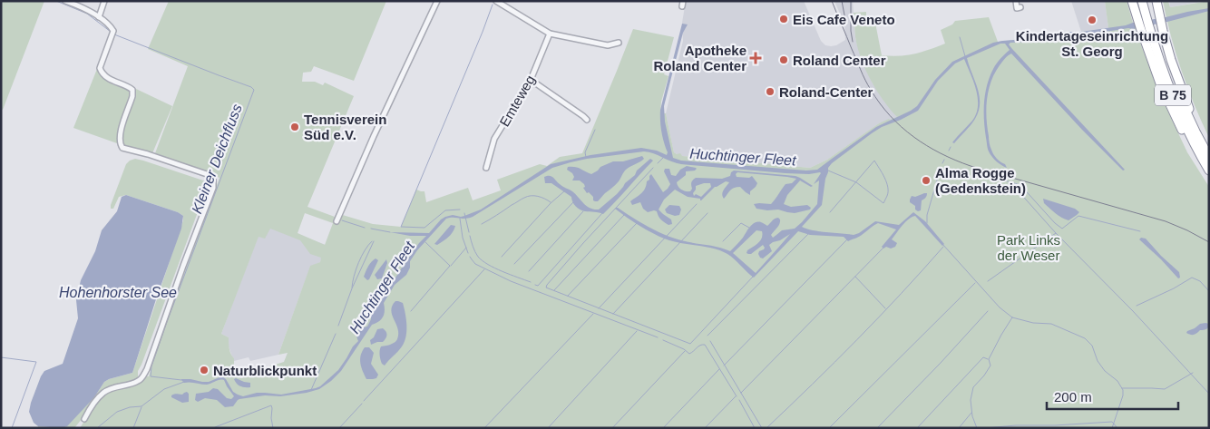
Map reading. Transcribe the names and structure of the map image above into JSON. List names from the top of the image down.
{
  "streets": {
    "highway": ["B 75"],
    "street": ["Emteweg"]
  },
  "water": ["Huchtinger Fleet", "Kleiner Deichfluss", "Hohenhorster See"],
  "parks": ["Park Links der Weser"],
  "places": {
    "other": [
      "Eis Cafe Veneto",
      "Kindertageseinrichtung St. Georg",
      "Roland Center",
      "Roland-Center",
      "Tennisverein Süd e.V.",
      "Alma Rogge (Gedenkstein)",
      "Naturblickpunkt"
    ],
    "health": ["Apotheke Roland Center"]
  },
  "scale_bar": "200 m"
}
